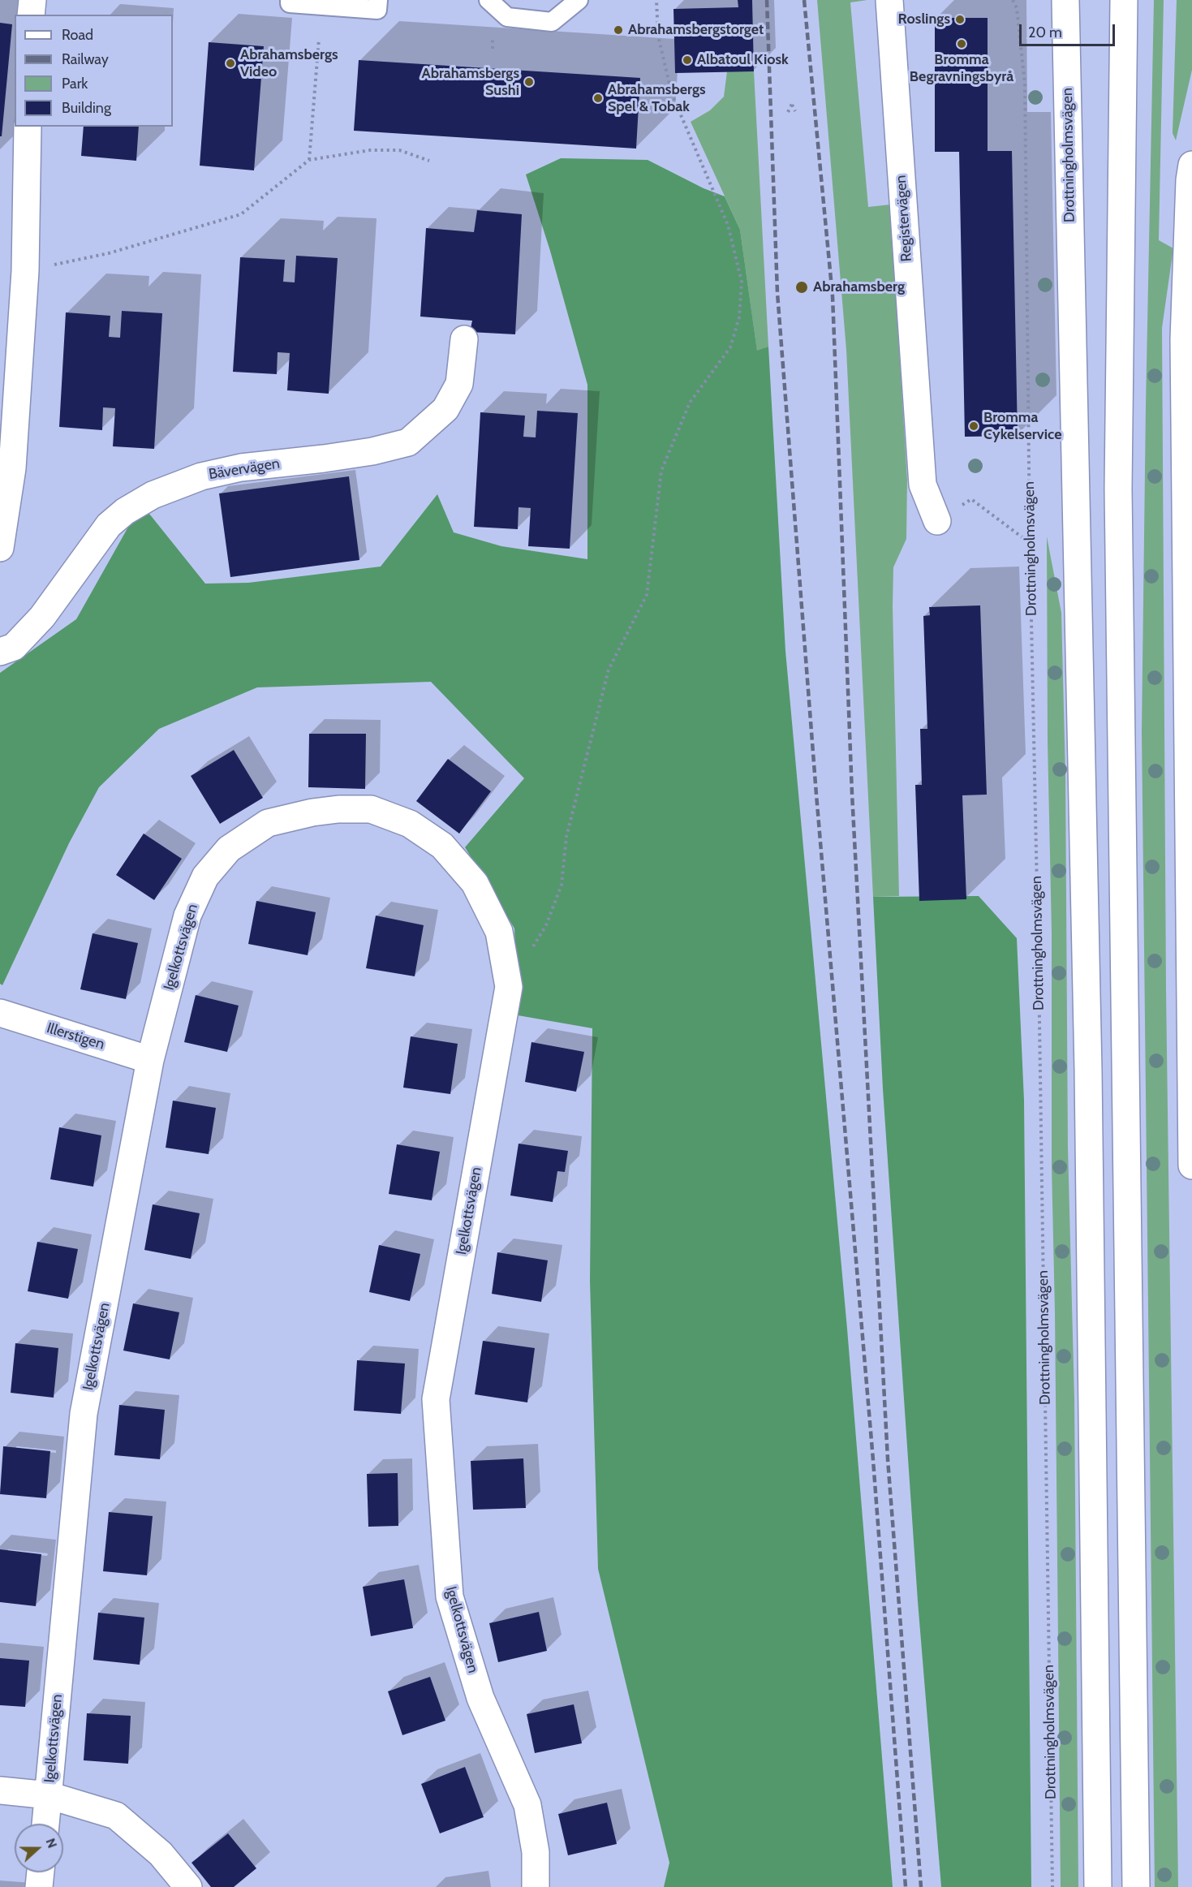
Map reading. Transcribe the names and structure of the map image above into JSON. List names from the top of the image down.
{
  "streets": {
    "street": [
      "Drottningholmsvägen",
      "Registervägen",
      "Bävervägen",
      "Igelkottsvägen",
      "Illerstigen"
    ]
  },
  "crossings": [
    ["Igelkottsvägen", "Illerstigen"]
  ],
  "places": [
    "Roslings",
    "Abrahamsbergstorget",
    "Bromma Begravningsbyrå",
    "Albatoul Kiosk",
    "Abrahamsbergs Video",
    "Abrahamsbergs Sushi",
    "Abrahamsbergs Spel & Tobak",
    "Abrahamsberg",
    "Bromma Cykelservice"
  ],
  "legend": [
    "Road",
    "Railway",
    "Park",
    "Building"
  ],
  "scale_bar": "20 m",
  "north": "right"
}
